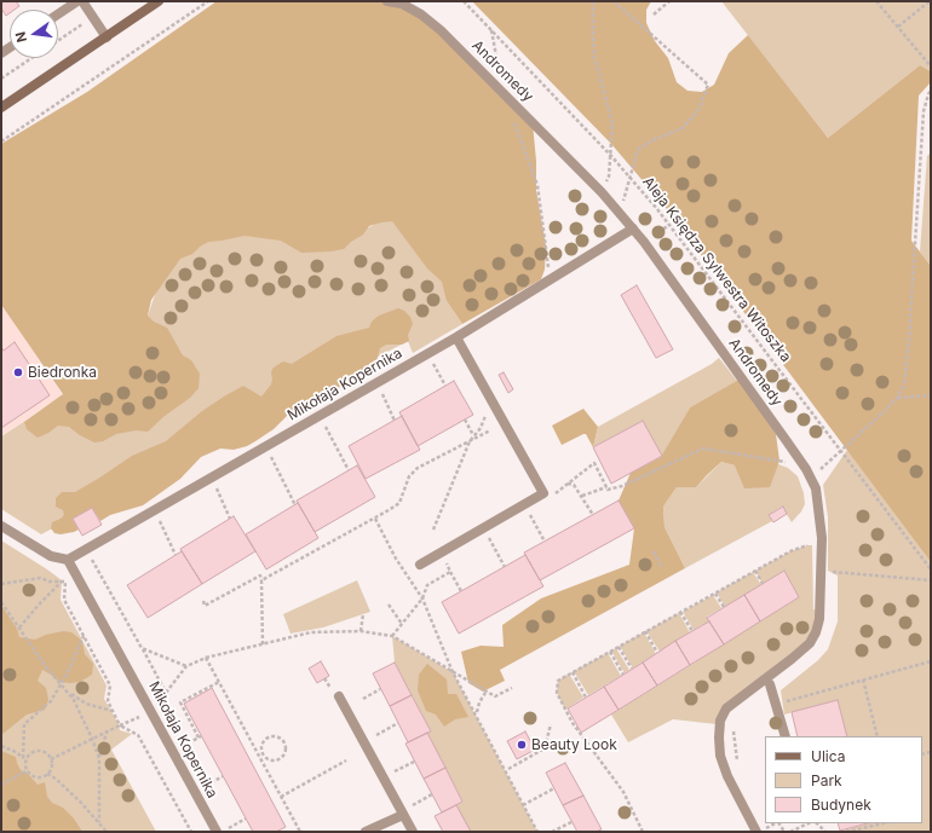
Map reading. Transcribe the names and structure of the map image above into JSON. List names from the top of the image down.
{
  "streets": {
    "street": ["Andromedy", "Mikołaja Kopernika"],
    "path": ["Aleja Księdza Sylwestra Witoszka"]
  },
  "crossings": [
    ["Andromedy", "Mikołaja Kopernika"]
  ],
  "places": ["Biedronka", "Beauty Look"],
  "legend": ["Ulica", "Park", "Budynek"],
  "north": "left"
}
